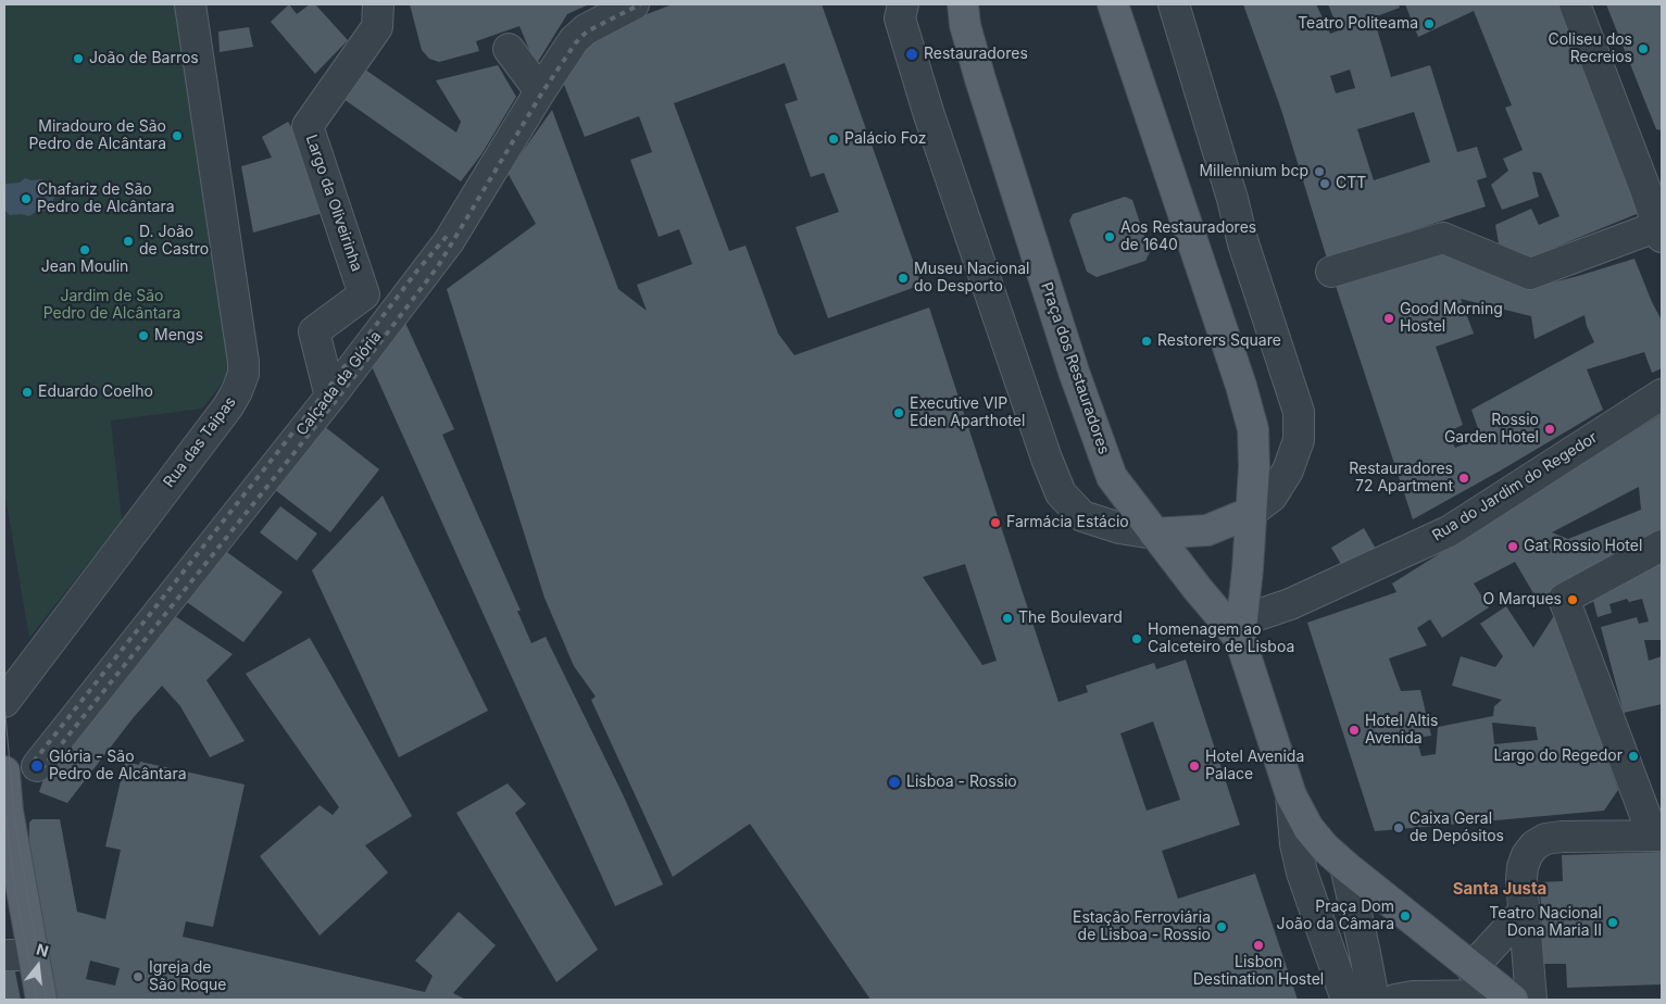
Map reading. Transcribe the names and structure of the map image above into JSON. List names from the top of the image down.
{
  "streets": {
    "main road": ["Praça dos Restauradores"],
    "street": [
      "Largo da Oliveirinha",
      "Calçada da Glória",
      "Rua das Taipas",
      "Rua do Jardim do Regedor"
    ]
  },
  "crossings": [
    ["Largo da Oliveirinha", "Calçada da Glória"],
    ["Praça dos Restauradores", "Rua do Jardim do Regedor"]
  ],
  "districts": ["Santa Justa"],
  "parks": ["Jardim de São Pedro de Alcântara"],
  "places": [
    "Teatro Politeama",
    "Coliseu dos Recreios",
    "Restauradores",
    "João de Barros",
    "Miradouro de São Pedro de Alcântara",
    "Palácio Foz",
    "Millennium bcp",
    "CTT",
    "Chafariz de São Pedro de Alcântara",
    "Aos Restauradores de 1640",
    "D. João de Castro",
    "Jean Moulin",
    "Museu Nacional do Desporto",
    "Good Morning Hostel",
    "Mengs",
    "Restorers Square",
    "Eduardo Coelho",
    "Executive VIP Eden Aparthotel",
    "Rossio Garden Hotel",
    "Restauradores 72 Apartment",
    "Farmácia Estácio",
    "Gat Rossio Hotel",
    "O Marques",
    "The Boulevard",
    "Homenagem ao Calceteiro de Lisboa",
    "Hotel Altis Avenida",
    "Largo do Regedor",
    "Glória - São Pedro de Alcântara",
    "Hotel Avenida Palace",
    "Lisboa - Rossio",
    "Caixa Geral de Depósitos",
    "Praça Dom João da Câmara",
    "Teatro Nacional Dona Maria II",
    "Estação Ferroviária de Lisboa - Rossio",
    "Lisbon Destination Hostel",
    "Igreja de São Roque"
  ],
  "north": "top"
}
